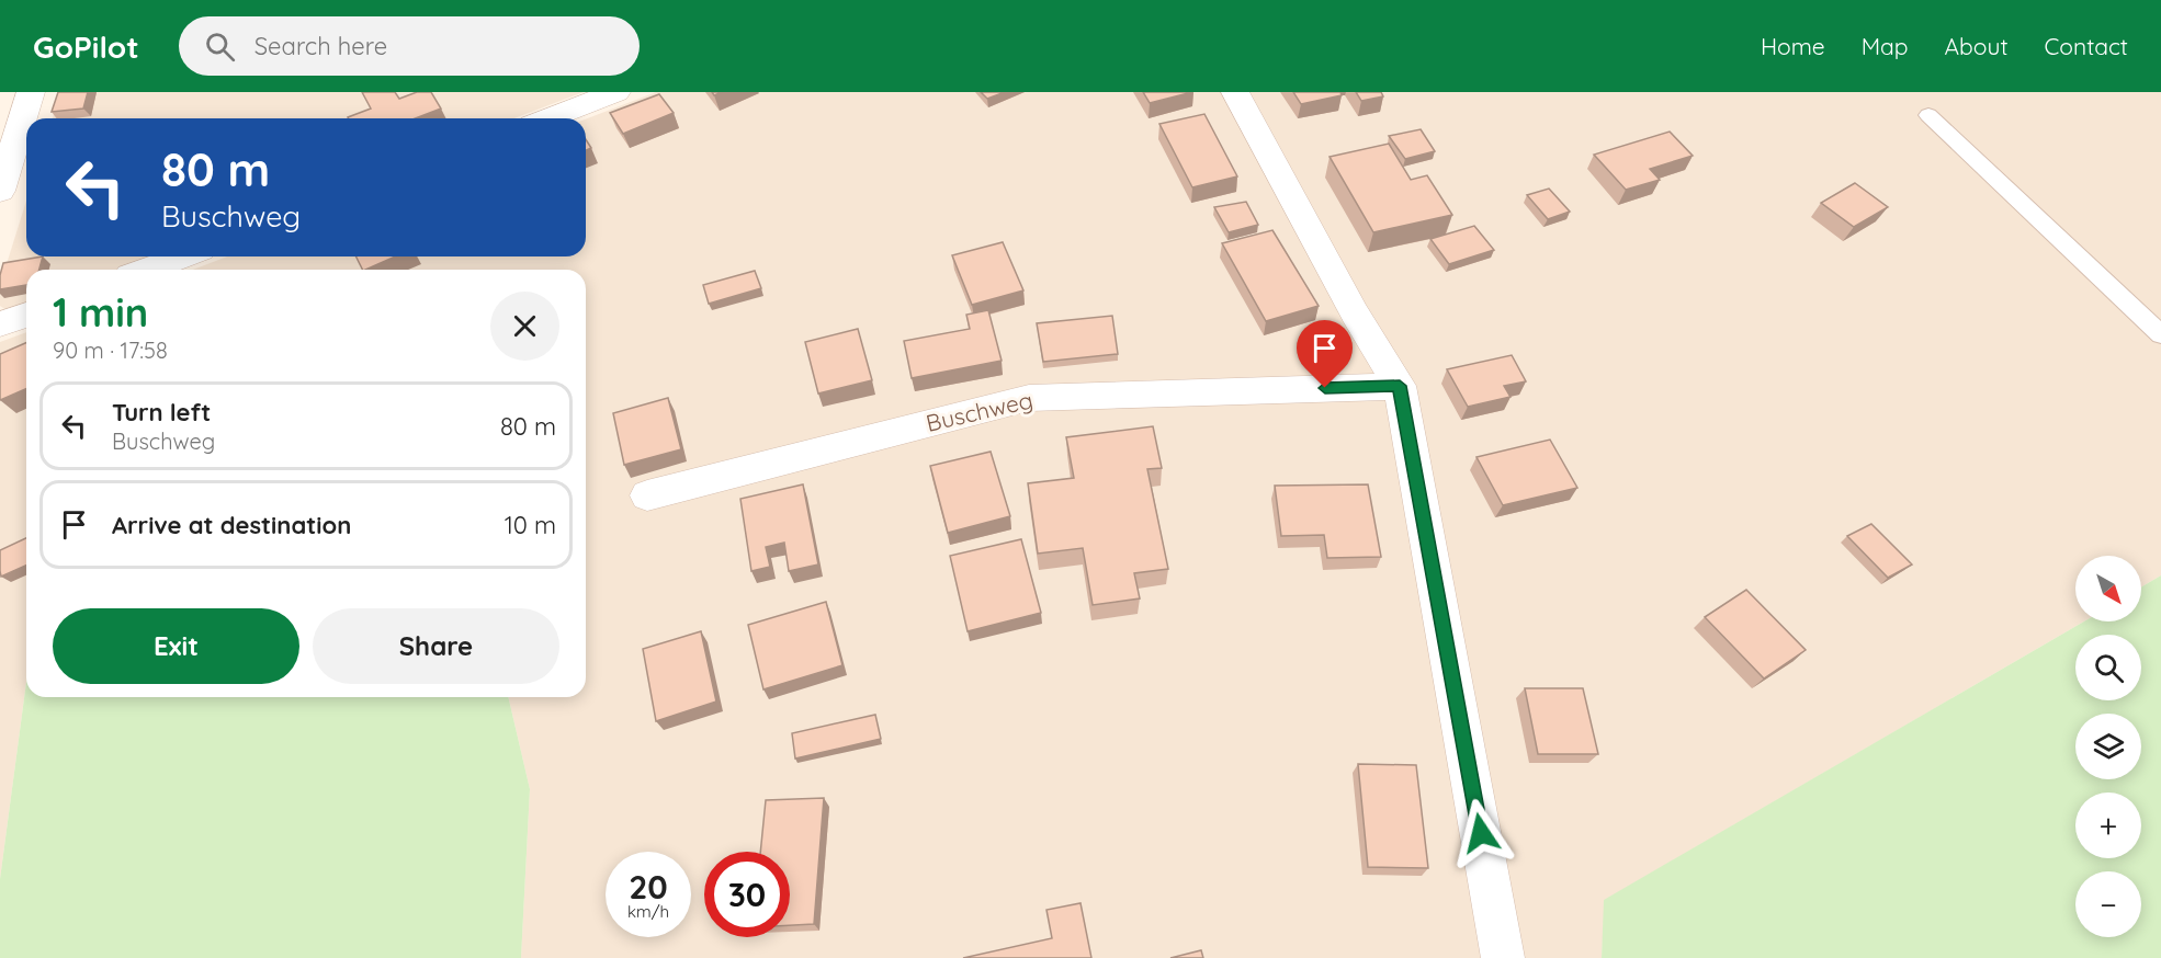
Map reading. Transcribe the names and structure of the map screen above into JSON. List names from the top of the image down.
{
  "streets": {
    "street": ["Buschweg"]
  },
  "north": "bottom right",
  "page": {
    "header": "GoPilot",
    "search": "Search here",
    "nav": [
      "Home",
      "Map",
      "About",
      "Contact"
    ],
    "turn": ["80 m", "Buschweg"],
    "heading": ["1 min", "90 m · 17:58"],
    "list": [
      {
        "name": "Turn left",
        "note": "Buschweg",
        "value": "80 m"
      },
      {
        "name": "Arrive at destination",
        "value": "10 m"
      }
    ],
    "map_buttons": ["+", "−"],
    "buttons": ["Exit", "Share"],
    "speed": "20 km/h",
    "limit": "30"
  }
}
